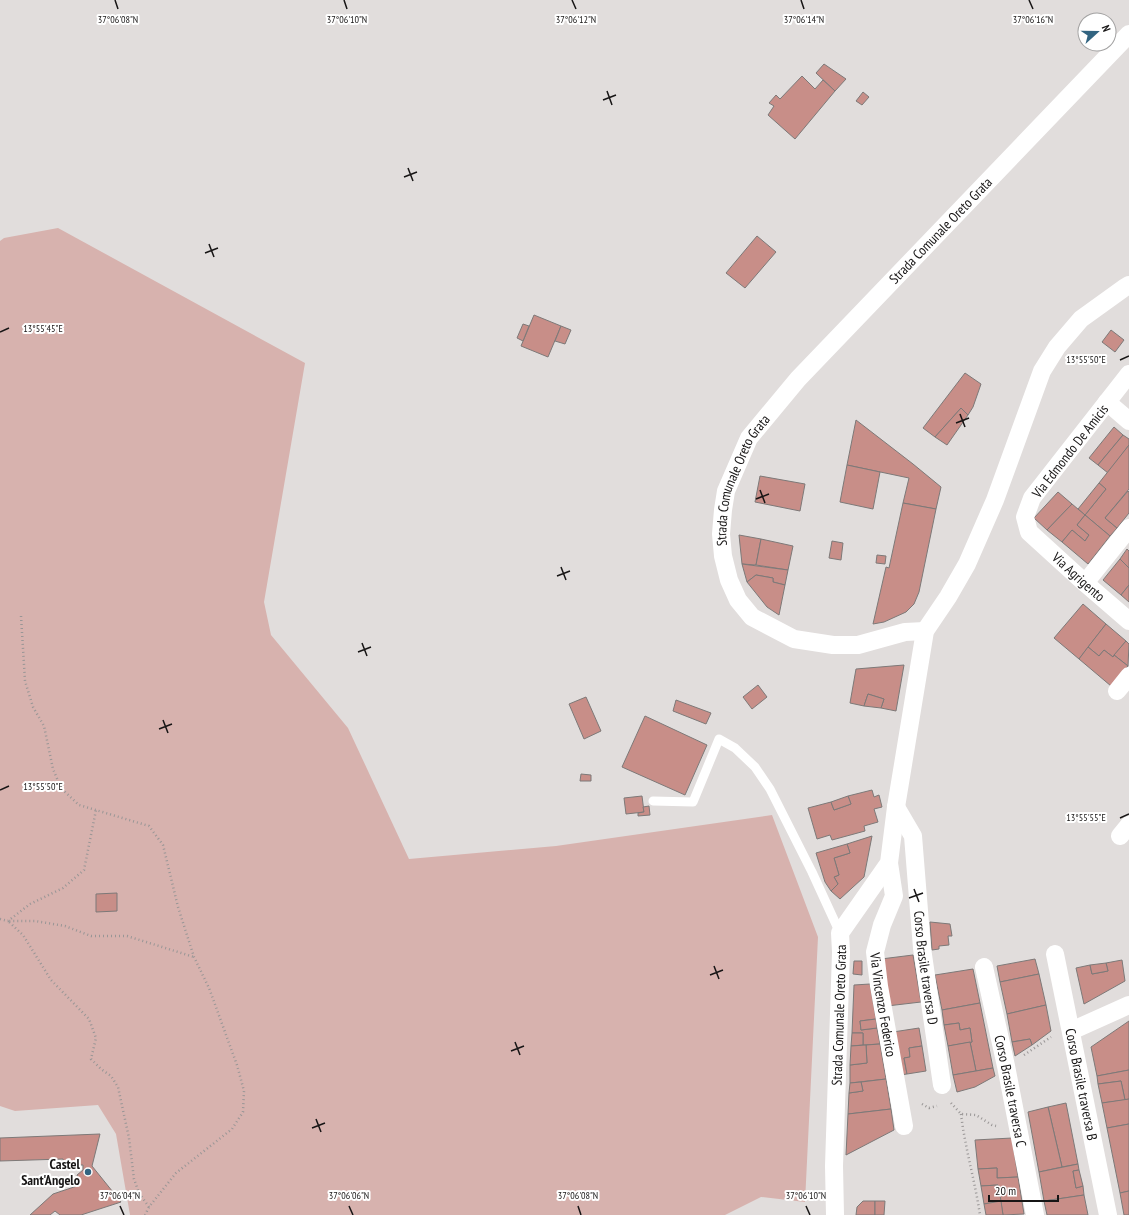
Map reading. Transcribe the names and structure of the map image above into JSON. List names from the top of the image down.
{
  "streets": {
    "street": [
      "Strada Comunale Oreto Grata",
      "Via Edmondo De Amicis",
      "Via Agrigento",
      "Corso Brasile traversa D",
      "Via Vincenzo Federico",
      "Corso Brasile traversa B",
      "Corso Brasile traversa C"
    ]
  },
  "crossings": [
    ["Strada Comunale Oreto Grata", "Corso Brasile traversa D"],
    ["Strada Comunale Oreto Grata", "Via Vincenzo Federico"],
    ["Via Edmondo De Amicis", "Via Agrigento"]
  ],
  "places": ["Castel Sant'Angelo"],
  "scale_bar": "20 m",
  "north": "right",
  "coordinates": [
    "37°06'08\"N",
    "37°06'10\"N",
    "37°06'12\"N",
    "37°06'14\"N",
    "37°06'16\"N",
    "13°55'45\"E",
    "13°55'50\"E",
    "13°55'55\"E",
    "37°06'04\"N",
    "37°06'06\"N"
  ]
}
